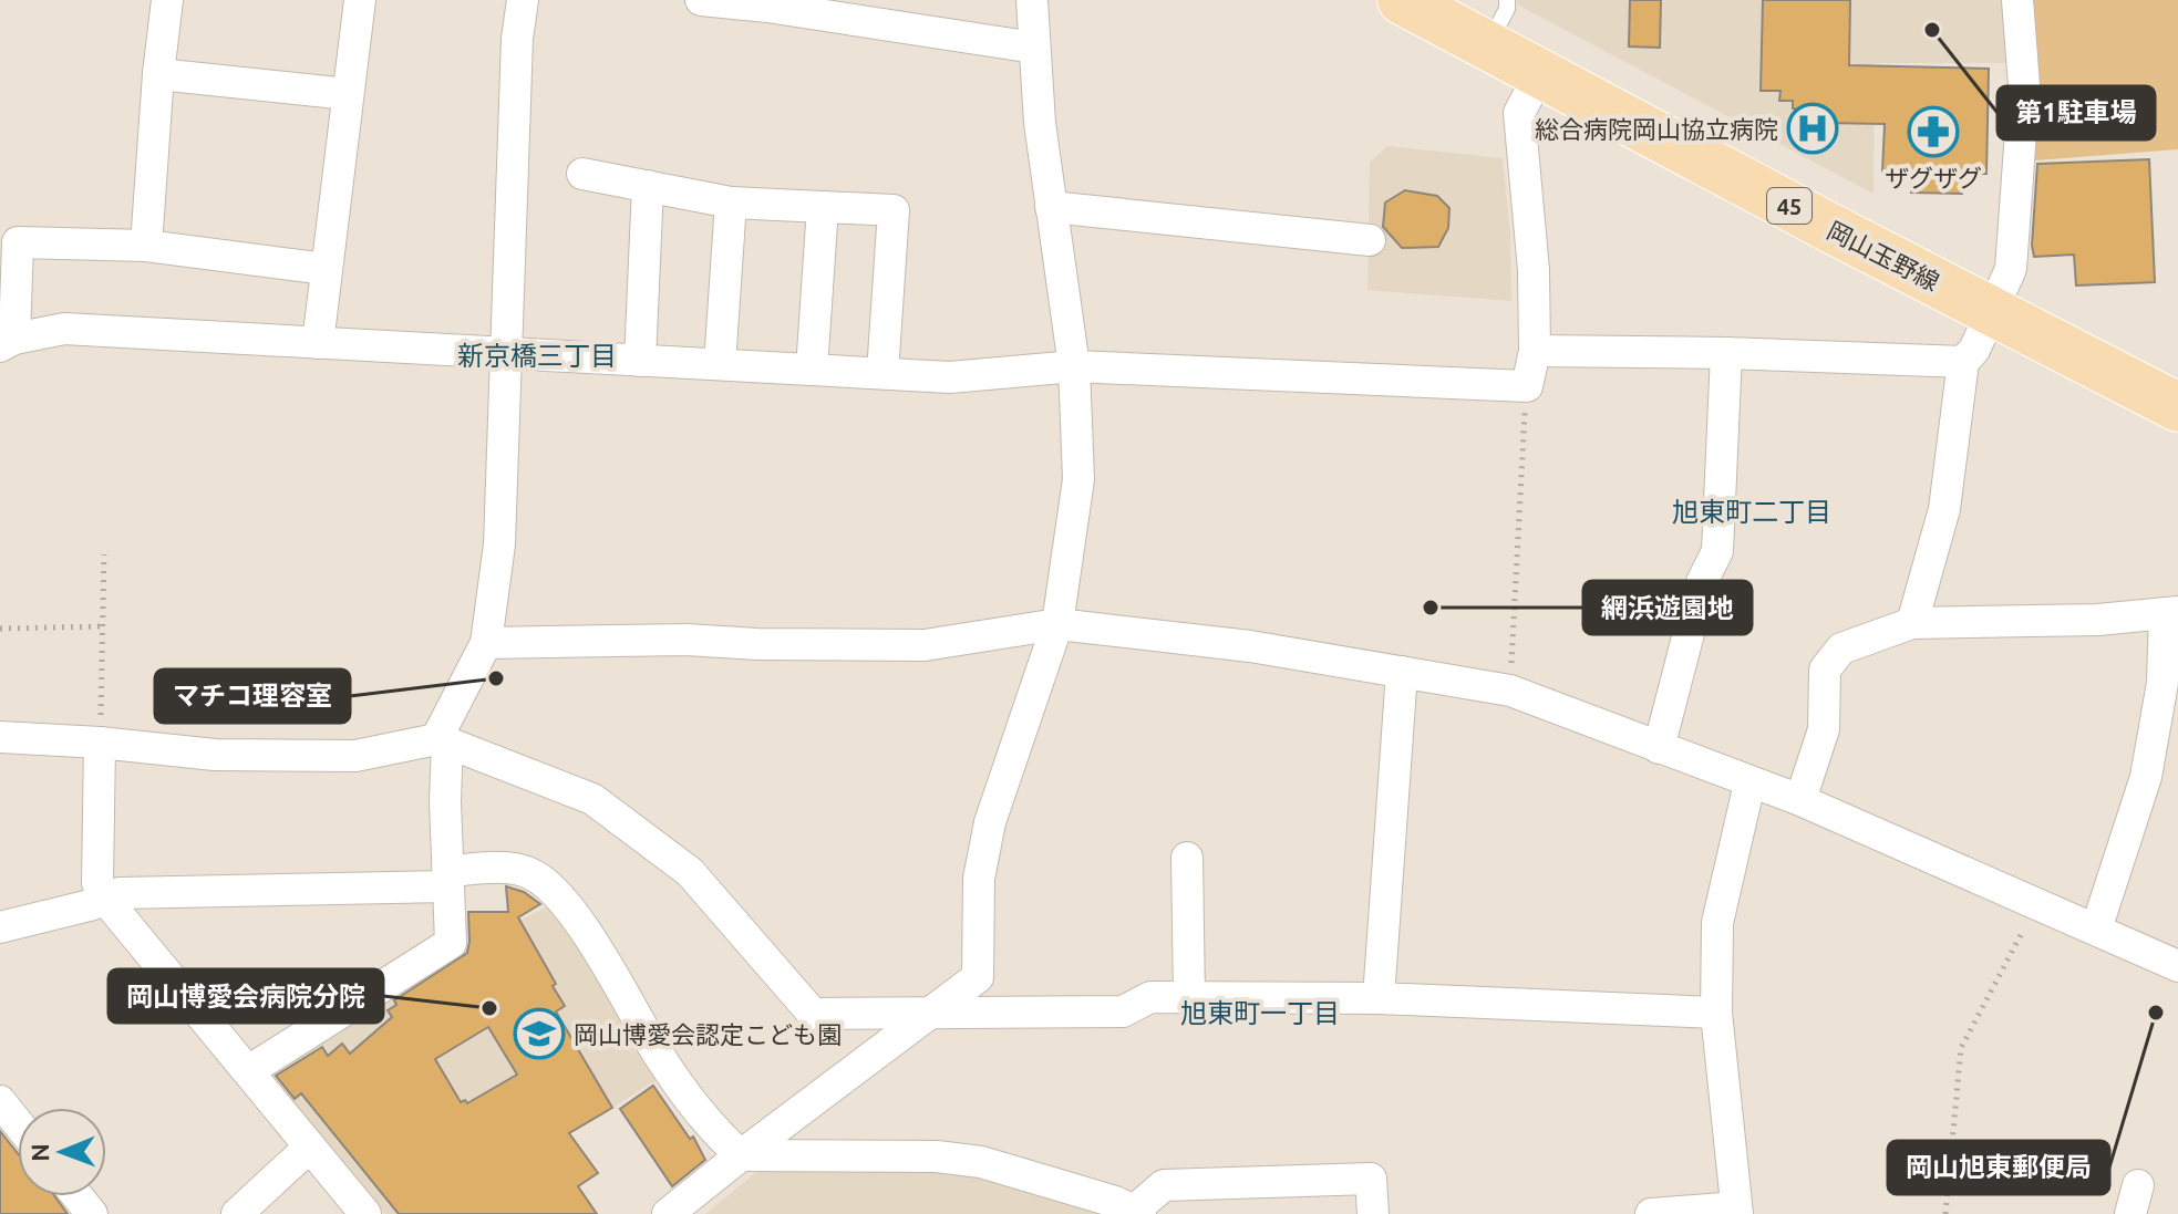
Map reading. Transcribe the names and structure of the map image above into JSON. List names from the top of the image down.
{
  "streets": {
    "main road": ["45", "岡山玉野線"]
  },
  "districts": ["新京橋三丁目", "旭東町二丁目", "旭東町一丁目"],
  "places": {
    "other": [
      "第1駐車場",
      "網浜遊園地",
      "マチコ理容室",
      "岡山博愛会病院分院",
      "岡山旭東郵便局"
    ],
    "hospital": ["総合病院岡山協立病院"],
    "pharmacy": ["ザグザグ"],
    "school or university": ["岡山博愛会認定こども園"]
  },
  "north": "left"
}
